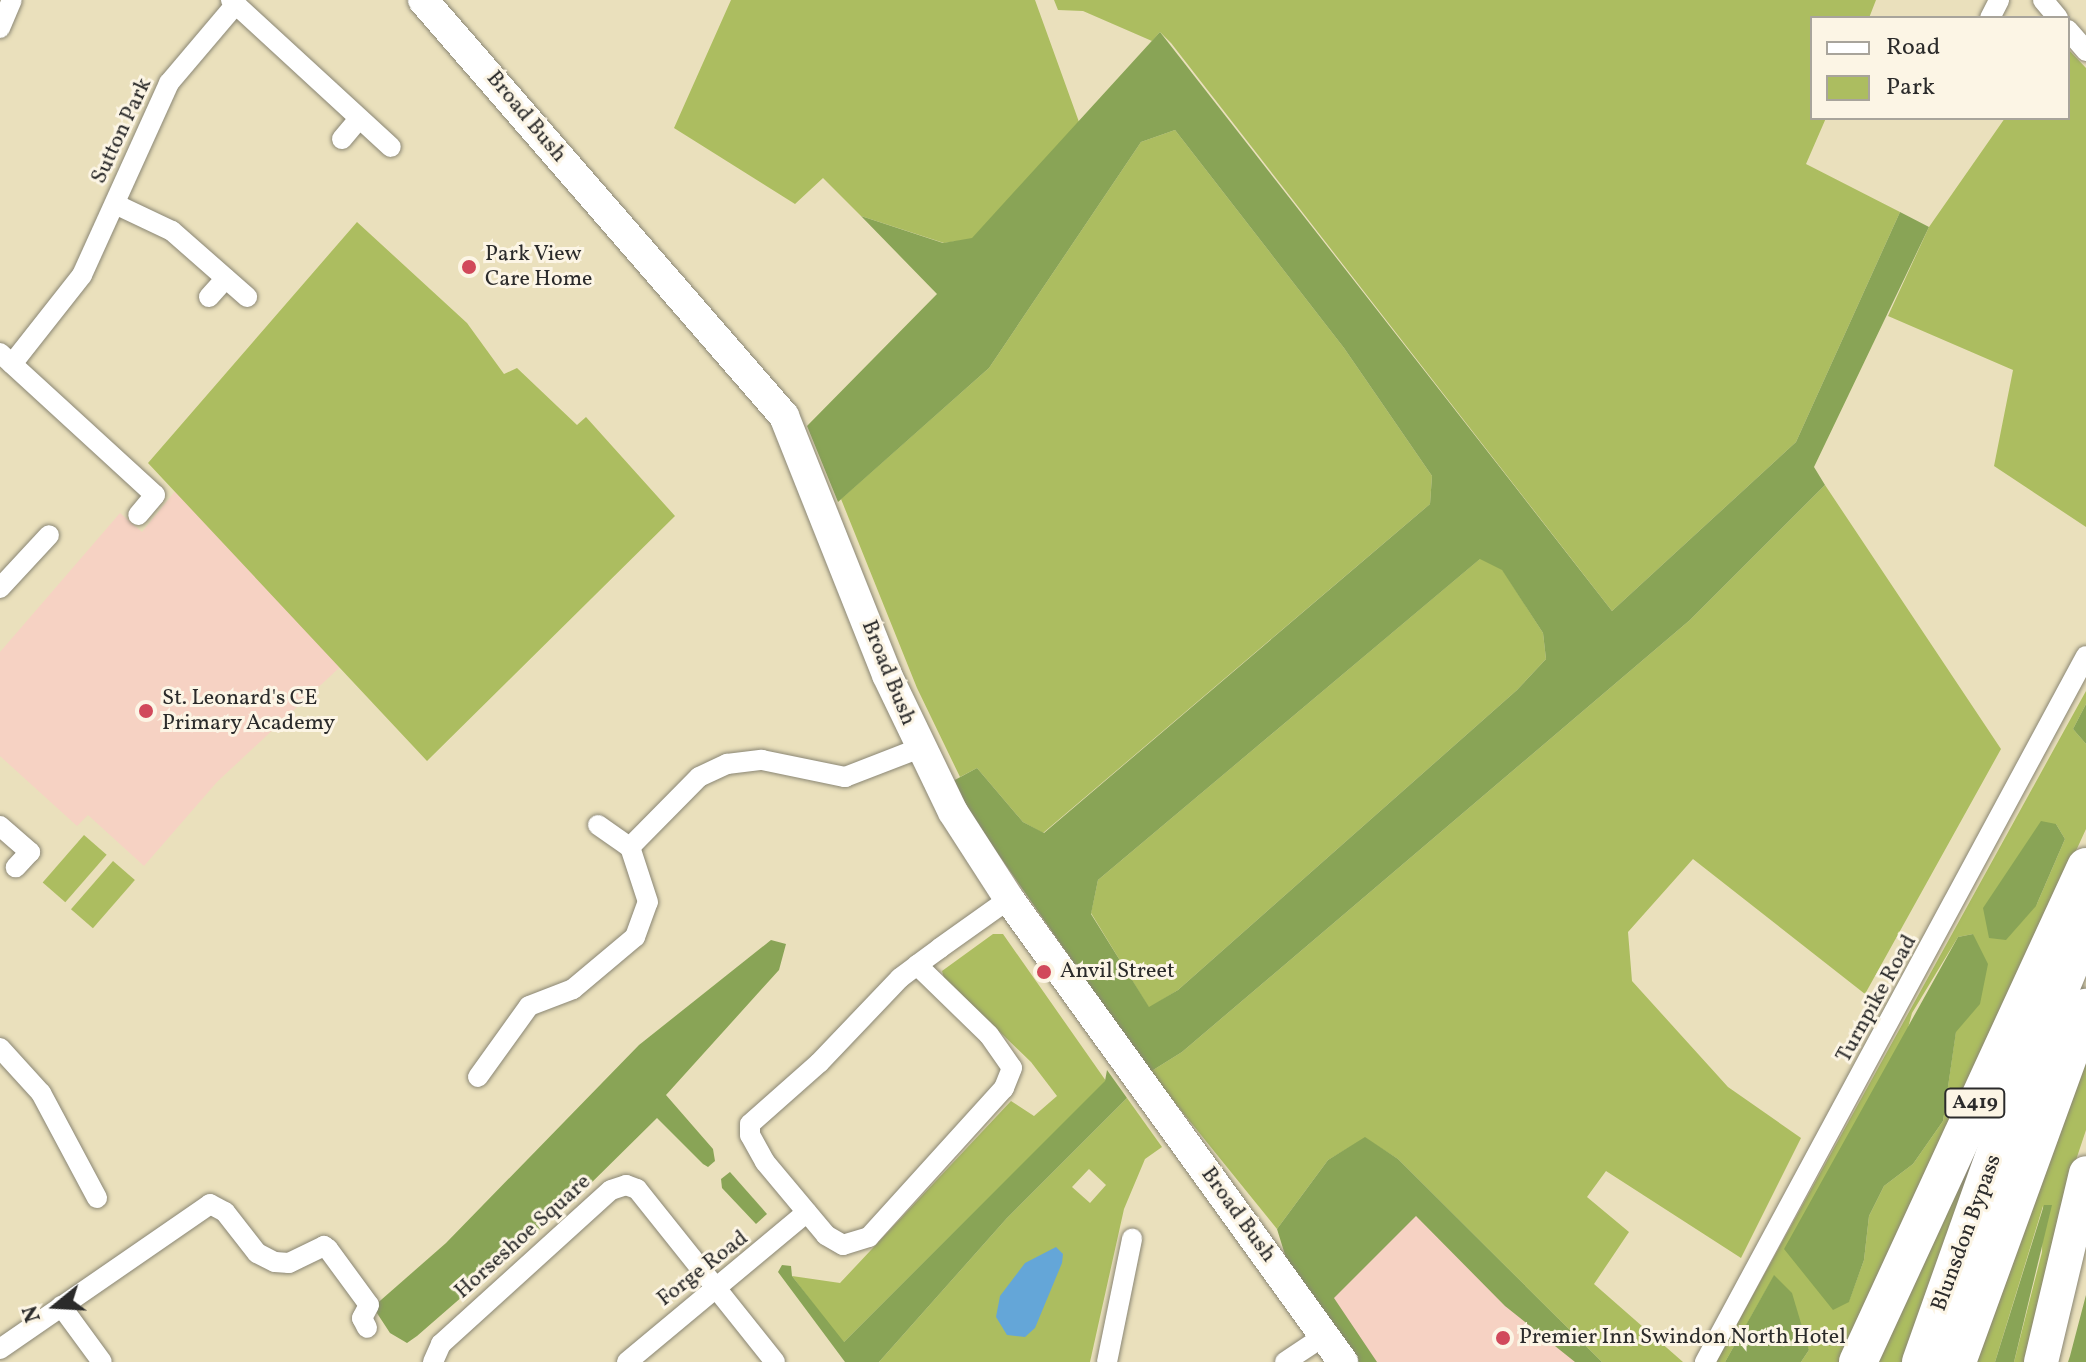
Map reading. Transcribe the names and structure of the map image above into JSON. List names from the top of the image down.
{
  "streets": {
    "highway": ["A419", "Blunsdon Bypass"],
    "main road": ["Broad Bush"],
    "street": [
      "Sutton Park",
      "Turnpike Road",
      "Horseshoe Square",
      "Forge Road"
    ]
  },
  "crossings": [
    ["Horseshoe Square", "Forge Road"]
  ],
  "places": [
    "Park View Care Home",
    "St. Leonard's CE Primary Academy",
    "Anvil Street",
    "Premier Inn Swindon North Hotel"
  ],
  "legend": ["Road", "Park"],
  "north": "left"
}
